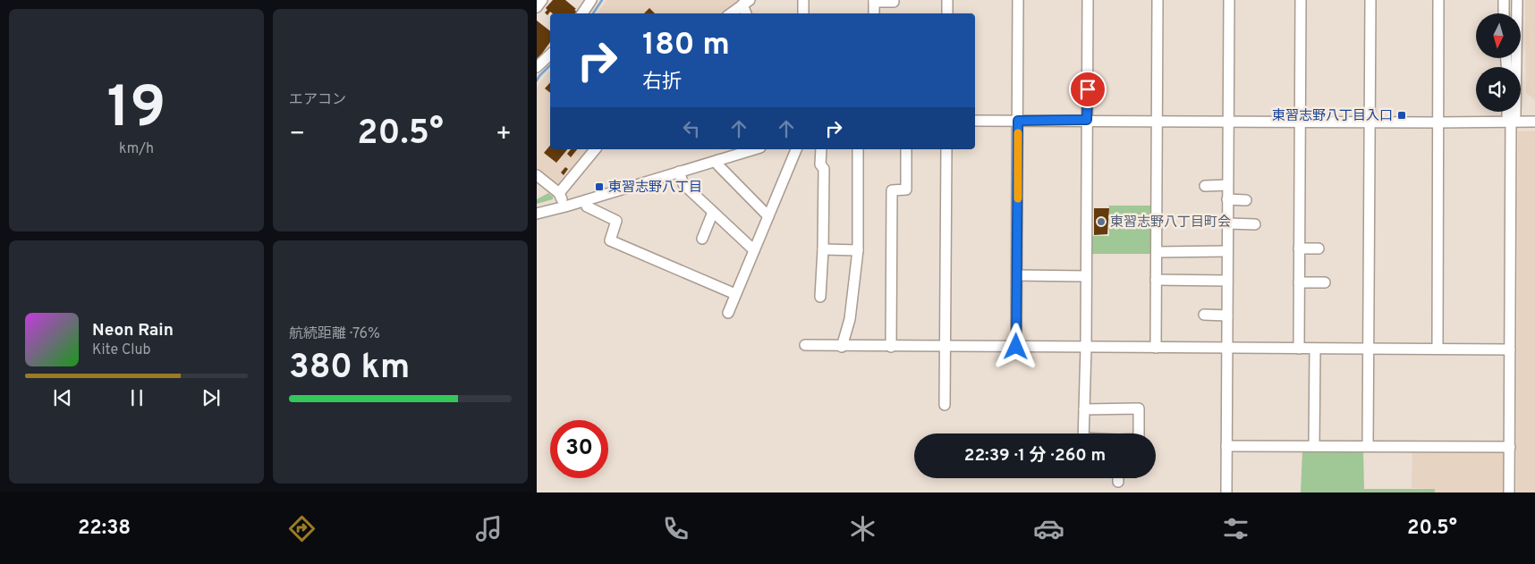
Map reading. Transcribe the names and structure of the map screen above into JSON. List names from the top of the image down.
{
  "places": {
    "transit": ["東習志野八丁目入口", "東習志野八丁目"],
    "other": ["東習志野八丁目町会"]
  },
  "north": "bottom",
  "page": {
    "tile": [
      ["19", "km/h"],
      "エアコン",
      ["航続距離 · 76%", "380 km"]
    ],
    "turn": ["180 m", "右折"],
    "heat": ["−", "20.5°", "+"],
    "song": ["Neon Rain", "Kite Club"],
    "limit": "30",
    "trip": "22:39 · 1 分 · 260 m",
    "tabs": ["22:38", "20.5°"]
  }
}
